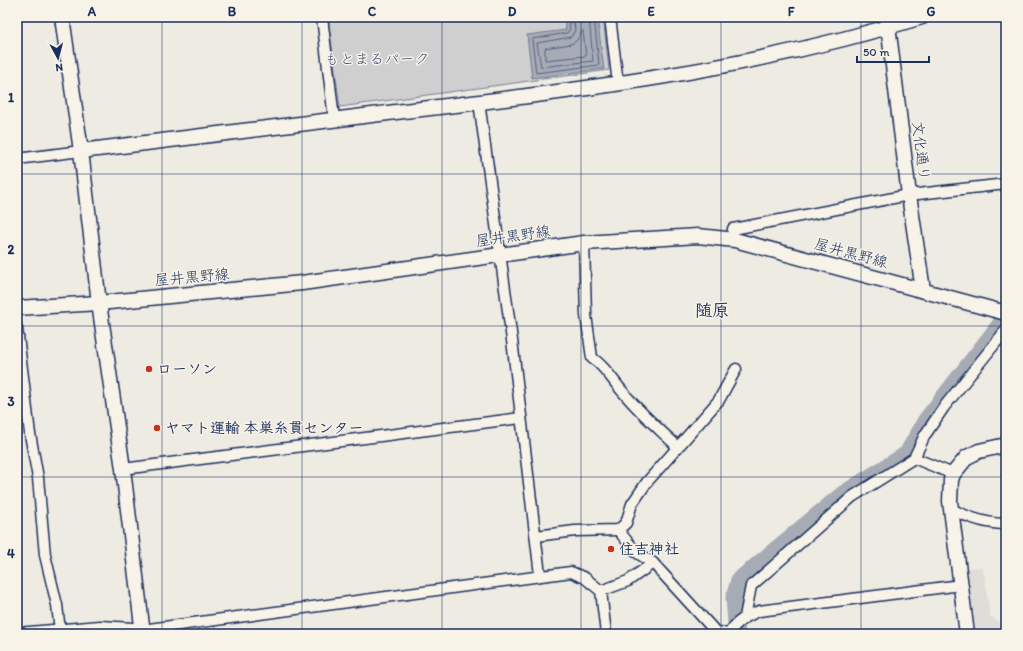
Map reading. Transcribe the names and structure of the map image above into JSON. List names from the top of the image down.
{
  "streets": {
    "street": ["文化通り", "屋井黒野線"]
  },
  "crossings": [
    ["文化通り", "屋井黒野線"]
  ],
  "districts": ["随原"],
  "parks": ["もとまるパーク"],
  "places": ["ローソン", "ヤマト運輸 本巣糸貫センター", "住吉神社"],
  "scale_bar": "50 m",
  "north": "bottom",
  "grid": {
    "columns": [
      "A",
      "B",
      "C",
      "D",
      "E",
      "F",
      "G"
    ],
    "rows": [
      "1",
      "2",
      "3",
      "4"
    ]
  }
}
